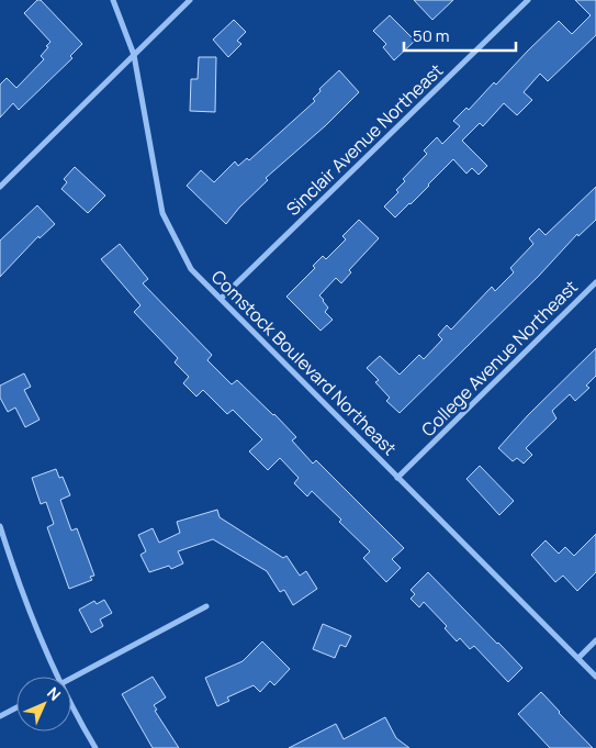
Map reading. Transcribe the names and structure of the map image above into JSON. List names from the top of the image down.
{
  "streets": {
    "street": ["Sinclair Avenue Northeast", "College Avenue Northeast", "Comstock Boulevard Northeast"]
  },
  "crossings": [
    ["Sinclair Avenue Northeast", "Comstock Boulevard Northeast"],
    ["College Avenue Northeast", "Comstock Boulevard Northeast"]
  ],
  "scale_bar": "50 m",
  "north": "top right"
}
